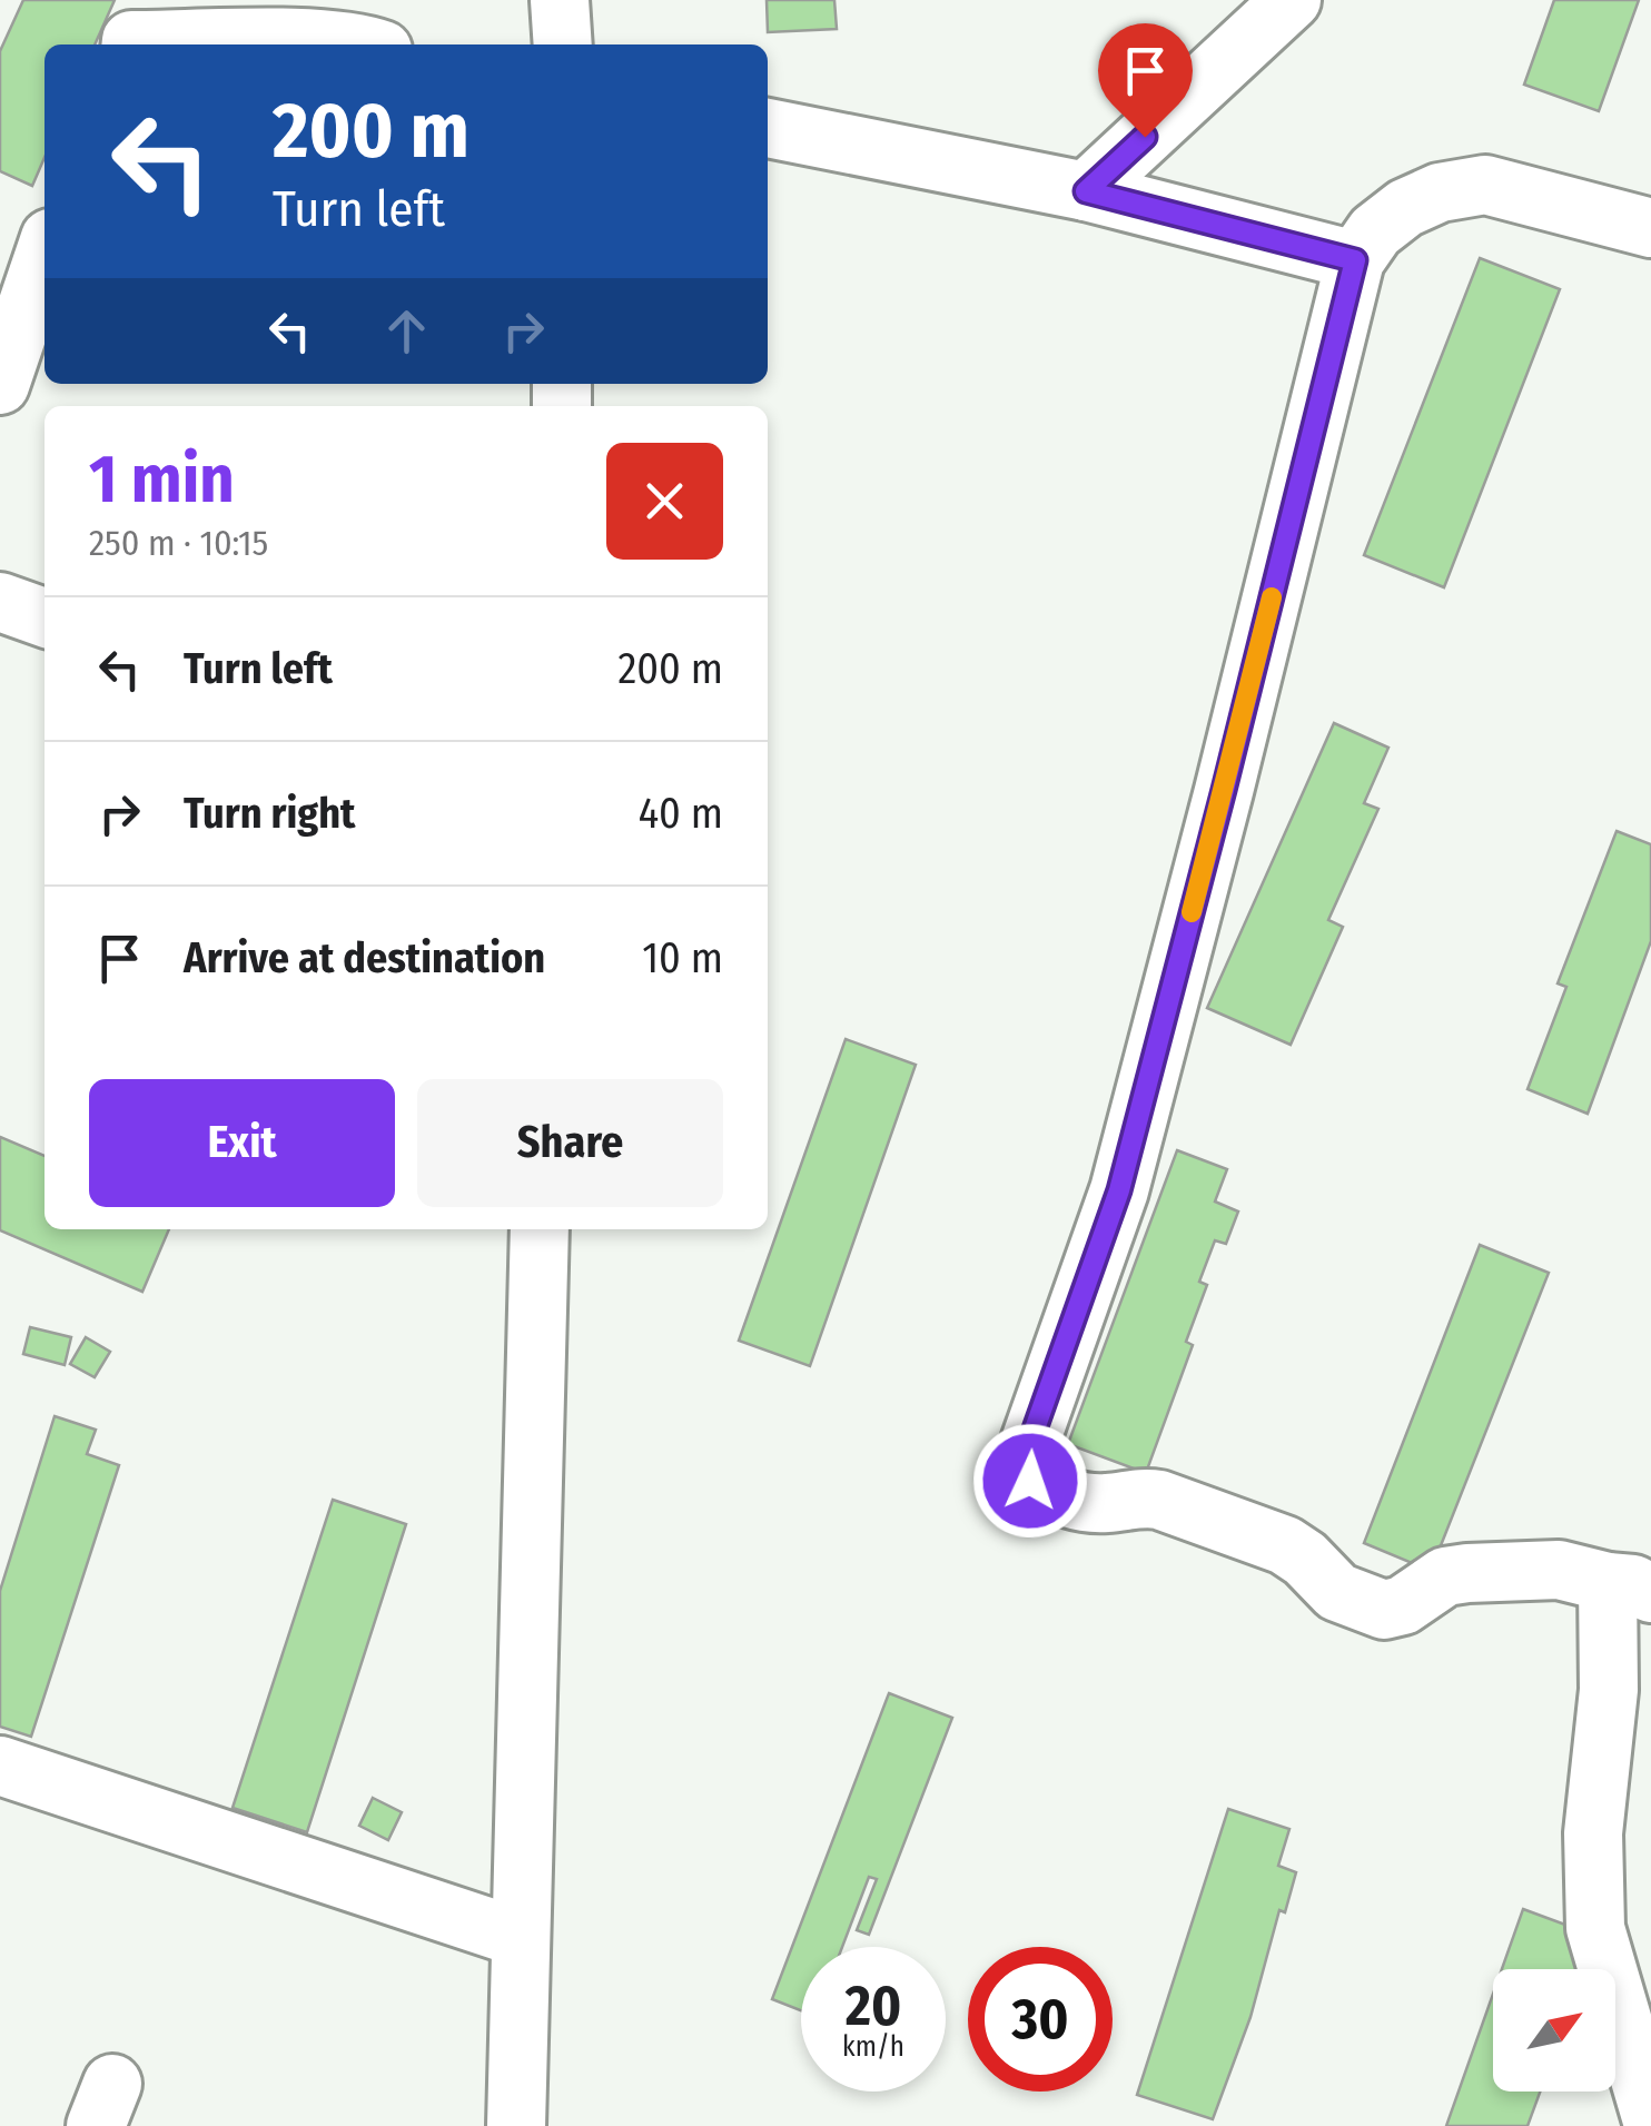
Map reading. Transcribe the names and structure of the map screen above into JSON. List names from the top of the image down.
{
  "north": "top right",
  "page": {
    "turn": ["200 m", "Turn left"],
    "heading": ["1 min", "250 m · 10:15"],
    "list": [
      {
        "name": "Turn left",
        "value": "200 m"
      },
      {
        "name": "Turn right",
        "value": "40 m"
      },
      {
        "name": "Arrive at destination",
        "value": "10 m"
      }
    ],
    "buttons": ["Exit", "Share"],
    "speed": "20 km/h",
    "limit": "30"
  }
}
